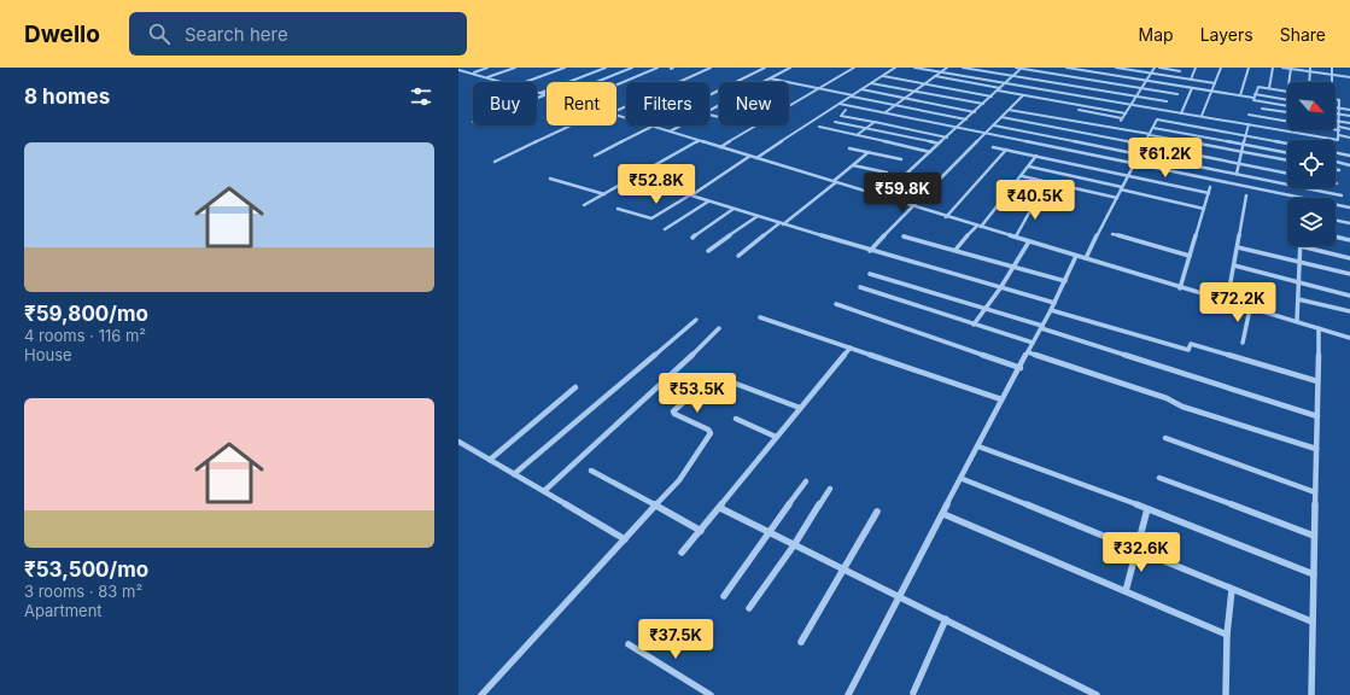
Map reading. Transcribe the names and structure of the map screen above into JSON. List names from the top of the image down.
{
  "north": "bottom right",
  "page": {
    "header": "Dwello",
    "search": "Search here",
    "nav": ["Map", "Layers", "Share"],
    "heading": "8 homes",
    "chip": [
      "Buy",
      "Rent",
      "Filters",
      "New"
    ],
    "list": [
      {
        "name": "₹59,800/mo",
        "note": "4 rooms · 116 m² · House"
      },
      {
        "name": "₹53,500/mo",
        "note": "3 rooms · 83 m² · Apartment"
      }
    ],
    "price": [
      "₹61.2K",
      "₹52.8K",
      "₹59.8K",
      "₹40.5K",
      "₹72.2K",
      "₹53.5K",
      "₹32.6K",
      "₹37.5K"
    ]
  }
}
